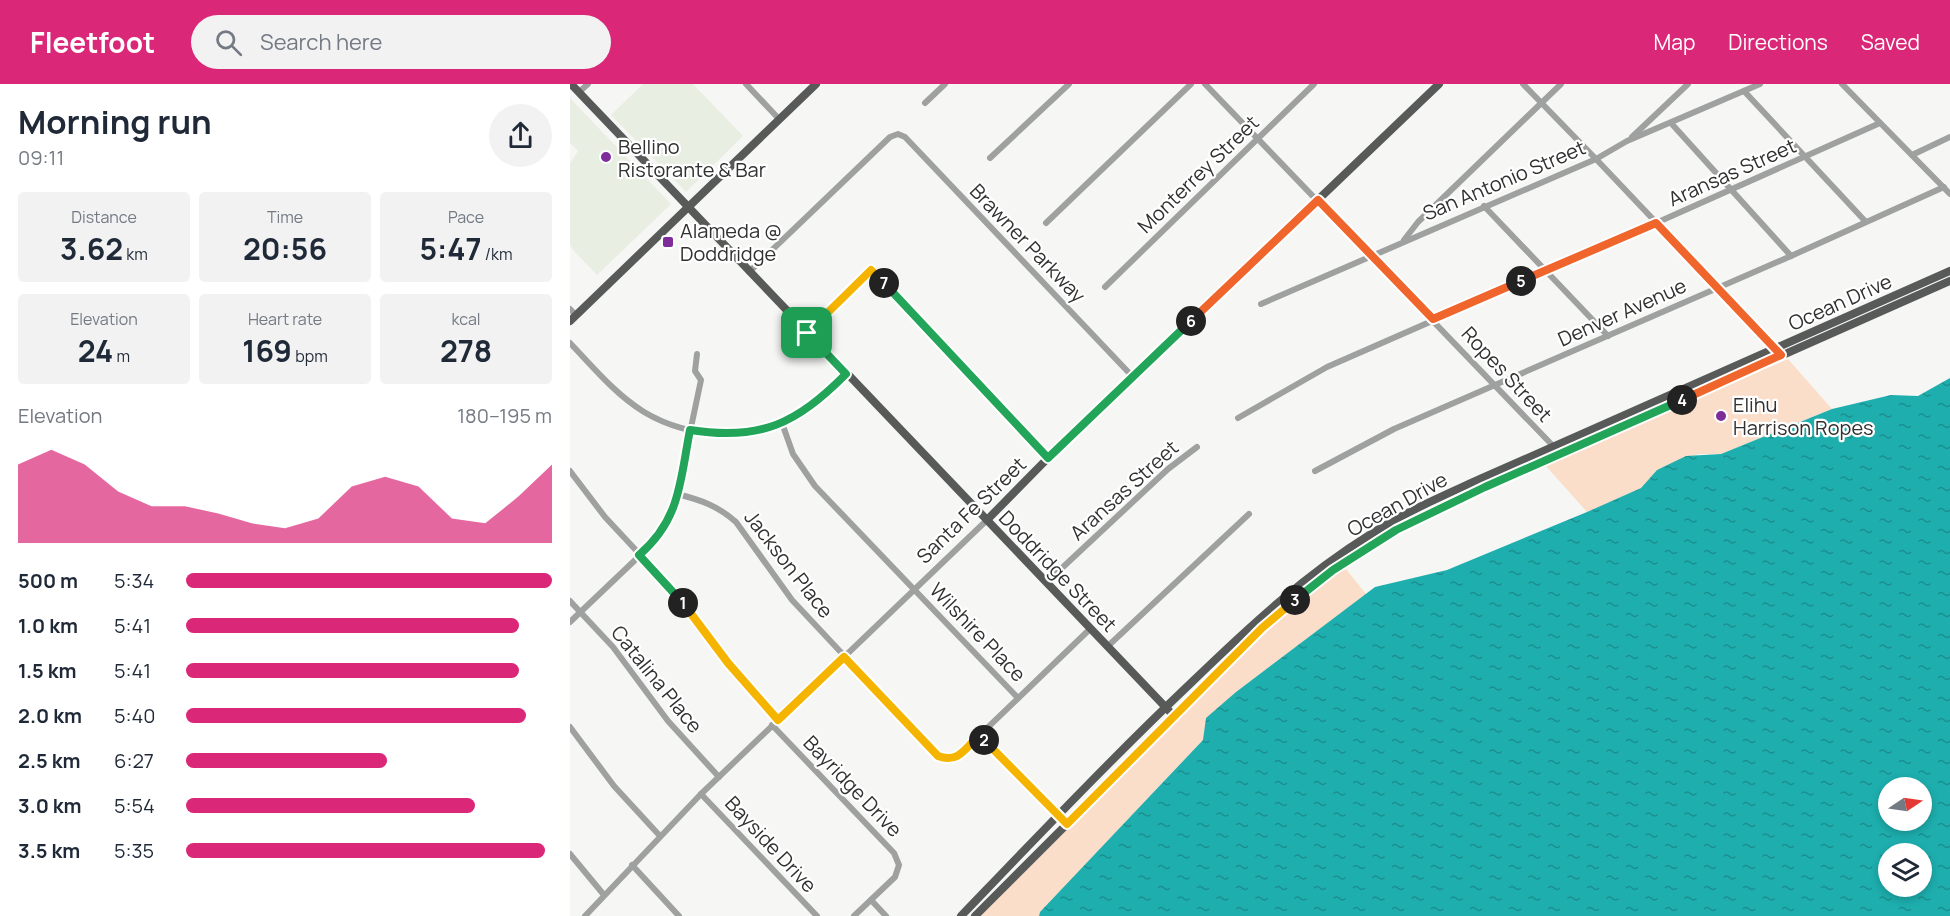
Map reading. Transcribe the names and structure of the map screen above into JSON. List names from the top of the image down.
{
  "streets": {
    "main road": ["Ocean Drive", "Santa Fe Street", "Doddridge Street"],
    "street": [
      "Aransas Street",
      "Monterrey Street",
      "San Antonio Street",
      "Brawner Parkway",
      "Denver Avenue",
      "Ropes Street",
      "Jackson Place",
      "Wilshire Place",
      "Catalina Place",
      "Bayridge Drive",
      "Bayside Drive"
    ]
  },
  "crossings": [
    ["Aransas Street", "Ropes Street"],
    ["Aransas Street", "Doddridge Street"],
    ["Monterrey Street", "Ropes Street"],
    ["San Antonio Street", "Ropes Street"],
    ["Brawner Parkway", "Santa Fe Street"],
    ["Brawner Parkway", "Doddridge Street"],
    ["Ocean Drive", "Ropes Street"],
    ["Ocean Drive", "Doddridge Street"],
    ["Denver Avenue", "Ropes Street"],
    ["Ropes Street", "Santa Fe Street"],
    ["Santa Fe Street", "Jackson Place"],
    ["Santa Fe Street", "Doddridge Street"],
    ["Santa Fe Street", "Wilshire Place"],
    ["Santa Fe Street", "Catalina Place"],
    ["Santa Fe Street", "Bayridge Drive"],
    ["Santa Fe Street", "Bayside Drive"]
  ],
  "places": {
    "other": ["Bellino Ristorante & Bar", "Elihu Harrison Ropes"],
    "transit": ["Alameda @ Doddridge"]
  },
  "north": "right",
  "page": {
    "header": "Fleetfoot",
    "search": "Search here",
    "nav": ["Map", "Directions", "Saved"],
    "heading": ["Morning run", "09:11"],
    "stats": [
      ["Distance", "3.62 km"],
      ["Time", "20:56"],
      ["Pace", "5:47 /km"],
      ["Elevation", "24 m"],
      ["Heart rate", "169 bpm"],
      ["kcal", "278"]
    ],
    "pins": [
      "5",
      "7",
      "6",
      "4",
      "3",
      "1",
      "2"
    ],
    "chart": ["Elevation", "180–195 m"],
    "list": [
      {
        "name": "500 m",
        "note": "5:34"
      },
      {
        "name": "1.0 km",
        "note": "5:41"
      },
      {
        "name": "1.5 km",
        "note": "5:41"
      },
      {
        "name": "2.0 km",
        "note": "5:40"
      },
      {
        "name": "2.5 km",
        "note": "6:27"
      },
      {
        "name": "3.0 km",
        "note": "5:54"
      },
      {
        "name": "3.5 km",
        "note": "5:35"
      }
    ]
  }
}
